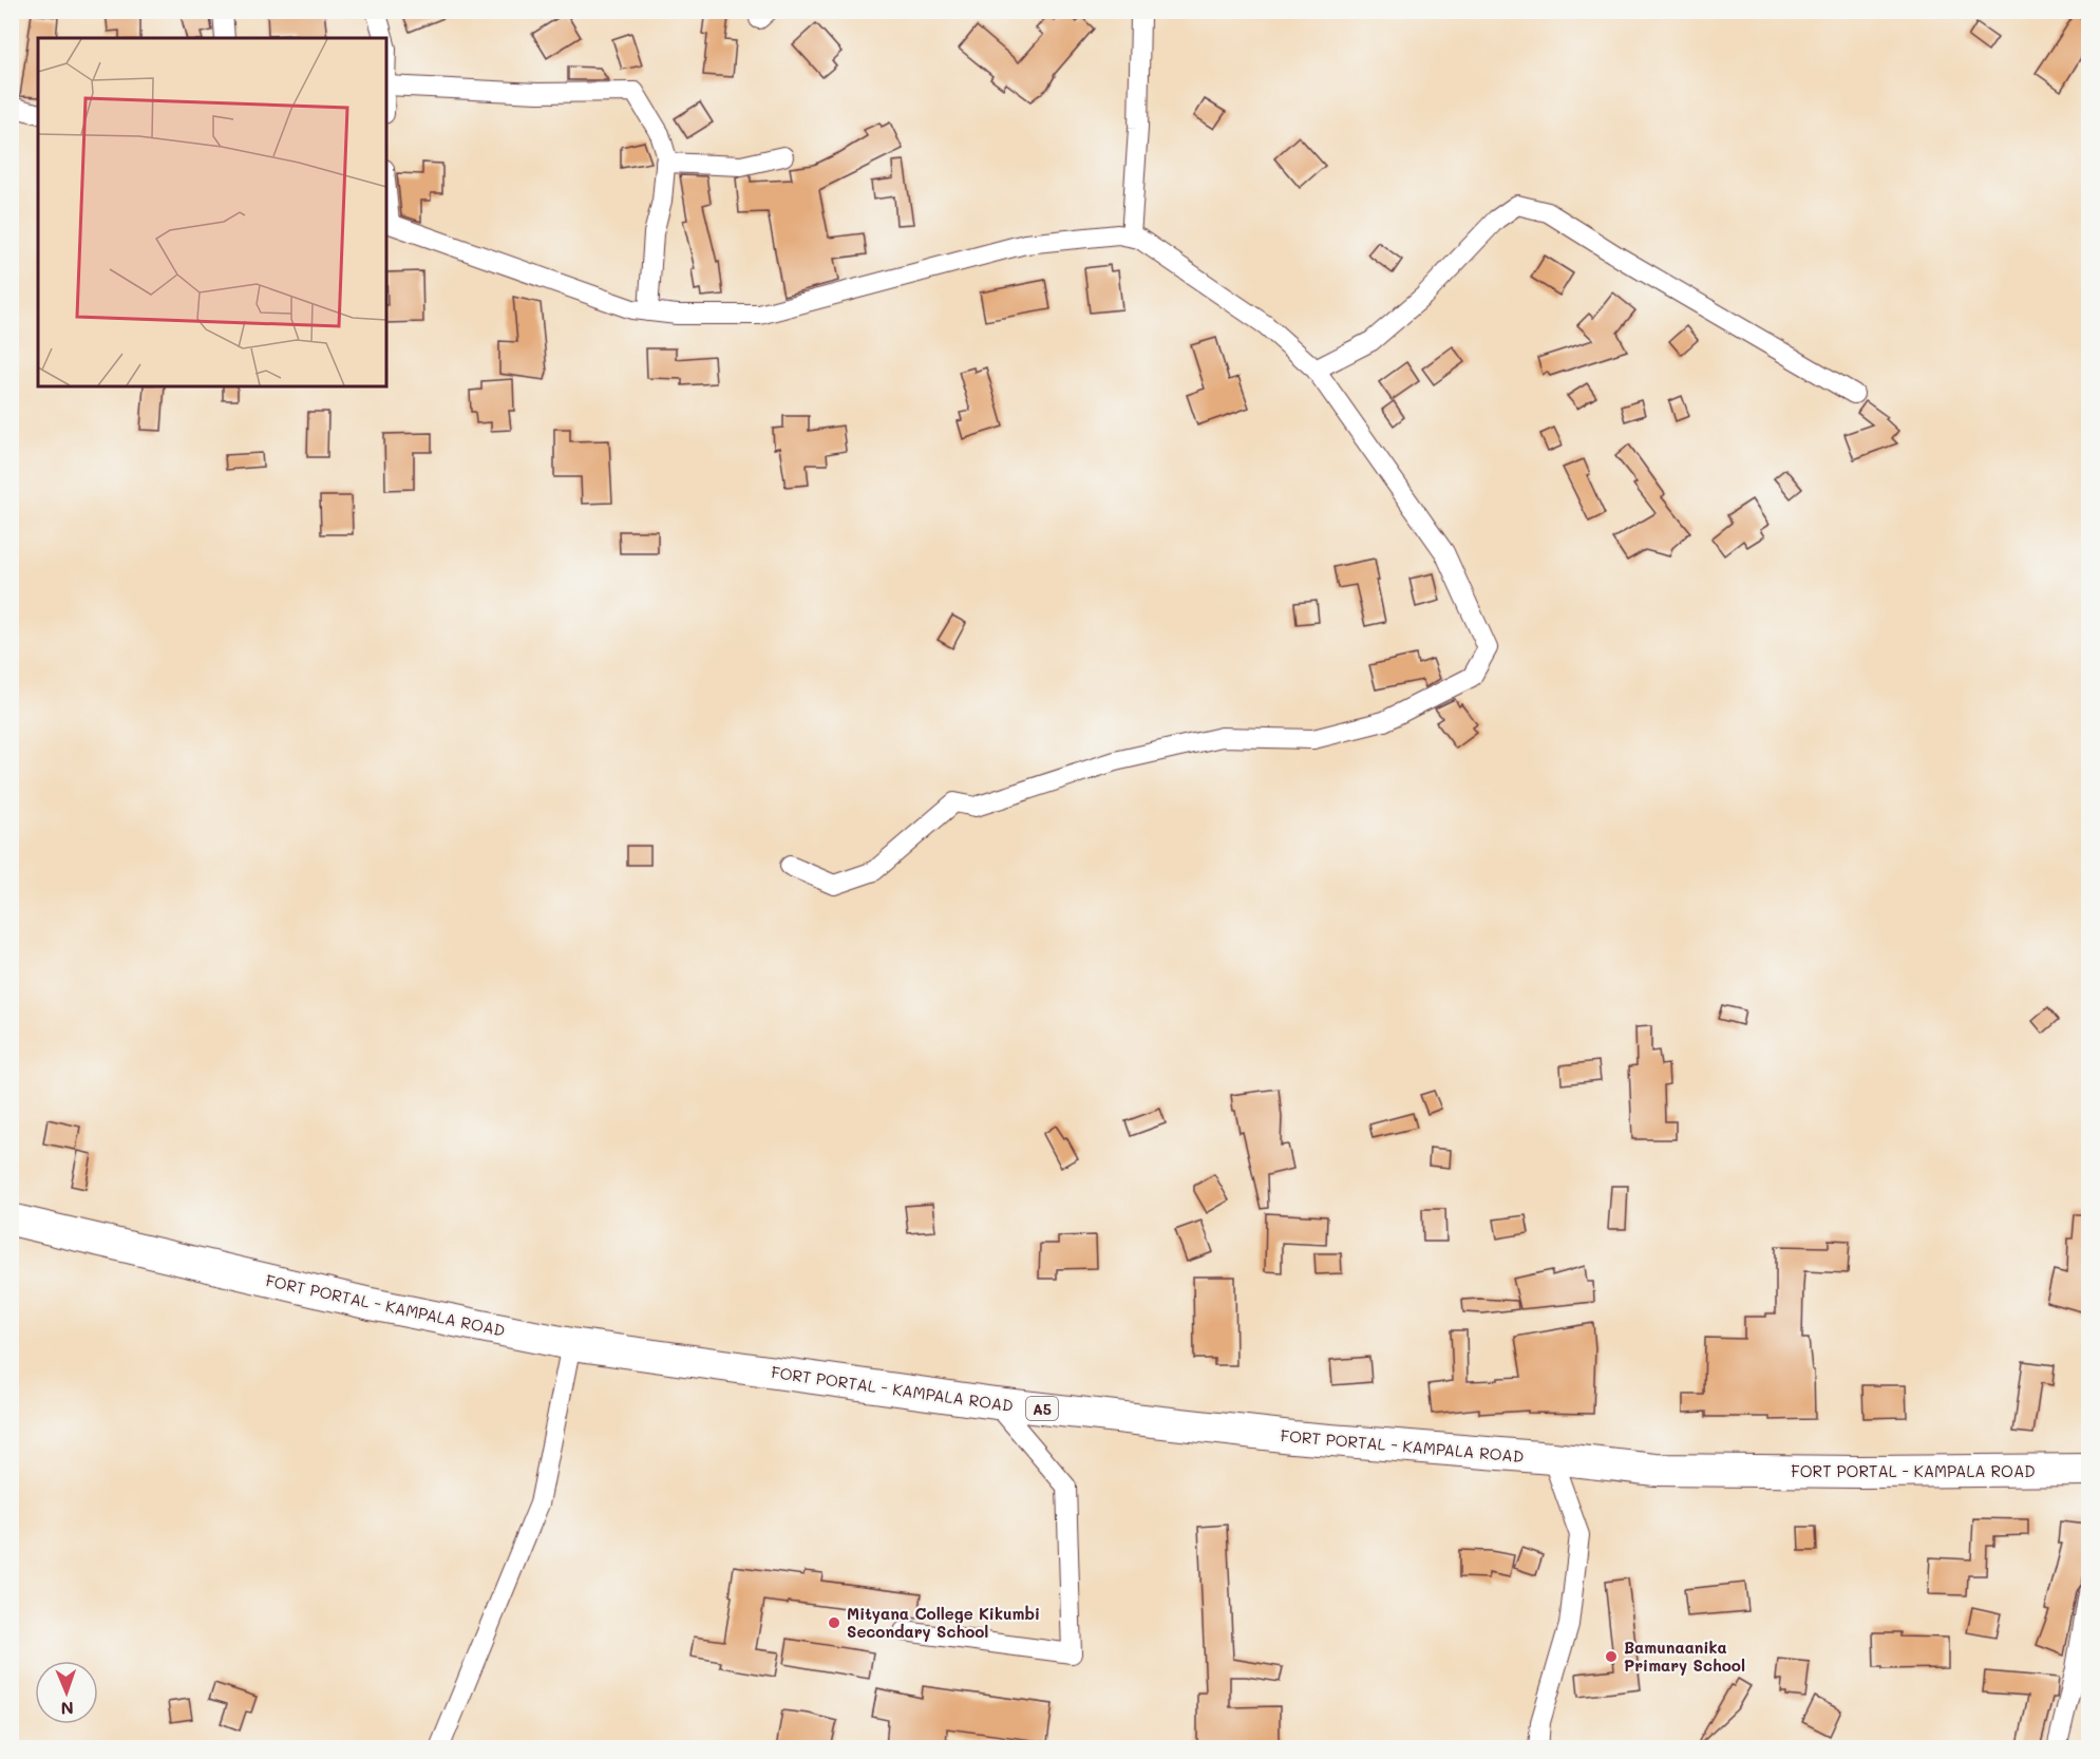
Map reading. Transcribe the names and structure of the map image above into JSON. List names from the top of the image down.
{
  "streets": {
    "main road": ["FORT PORTAL - KAMPALA ROAD", "A5"]
  },
  "places": ["Mityana College Kikumbi Secondary School", "Bamunaanika Primary School"],
  "north": "bottom"
}
